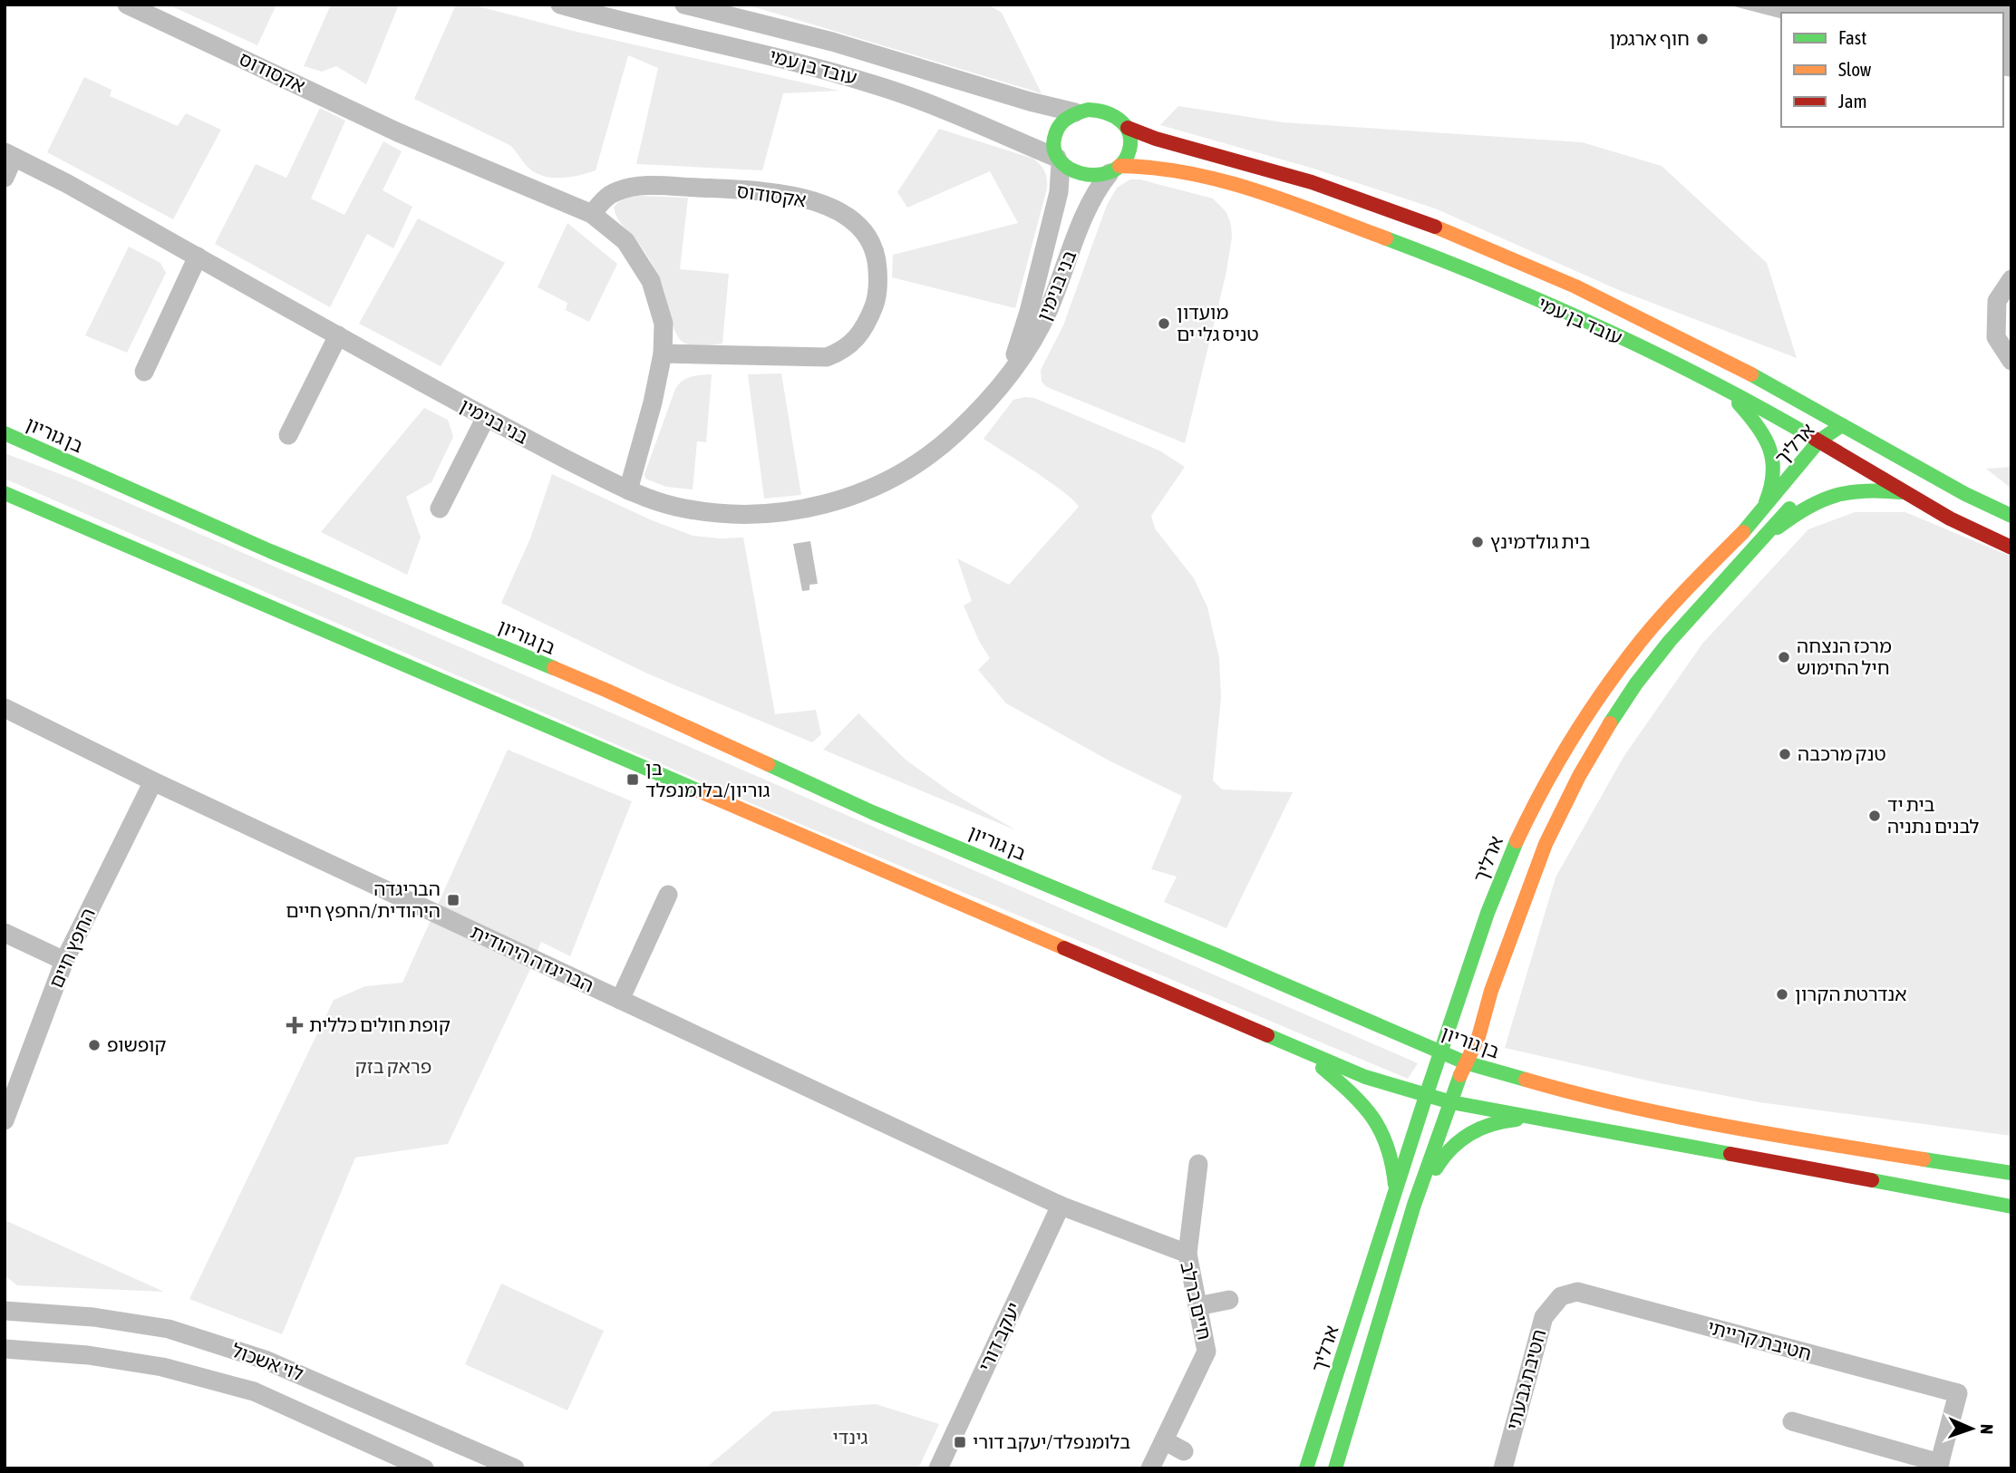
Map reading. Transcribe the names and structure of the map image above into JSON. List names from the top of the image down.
{
  "streets": {
    "main road": ["עובד בן עמי", "בן גוריון", "ארליך"],
    "street": [
      "אקסודוס",
      "בני בנימין",
      "החפץ חיים",
      "הבריגדה היהודית",
      "חיים ברלב",
      "יעקב דורי",
      "חטיבת קרייתי",
      "לוי אשכול",
      "חטיבת גבעתי"
    ]
  },
  "crossings": [
    ["עובד בן עמי", "בני בנימין"],
    ["עובד בן עמי", "ארליך"],
    ["אקסודוס", "בני בנימין"],
    ["בן גוריון", "ארליך"],
    ["החפץ חיים", "הבריגדה היהודית"],
    ["הבריגדה היהודית", "חיים ברלב"],
    ["הבריגדה היהודית", "יעקב דורי"],
    ["חיים ברלב", "יעקב דורי"],
    ["חטיבת קרייתי", "חטיבת גבעתי"]
  ],
  "parks": ["פראק בזק", "גינדי"],
  "places": {
    "other": [
      "חוף ארגמן",
      "מועדון טניס גלי ים",
      "בית גולדמינץ",
      "מרכז הנצחה חיל החימוש",
      "טנק מרכבה",
      "בית יד לבנים נתניה",
      "אנדרטת הקרון",
      "קופשופ"
    ],
    "transit": ["בן גוריון/בלומנפלד", "הבריגדה היהודית/החפץ חיים", "בלומנפלד/יעקב דורי"],
    "health": ["קופת חולים כללית"]
  },
  "legend": ["Fast", "Slow", "Jam"],
  "north": "right"
}
